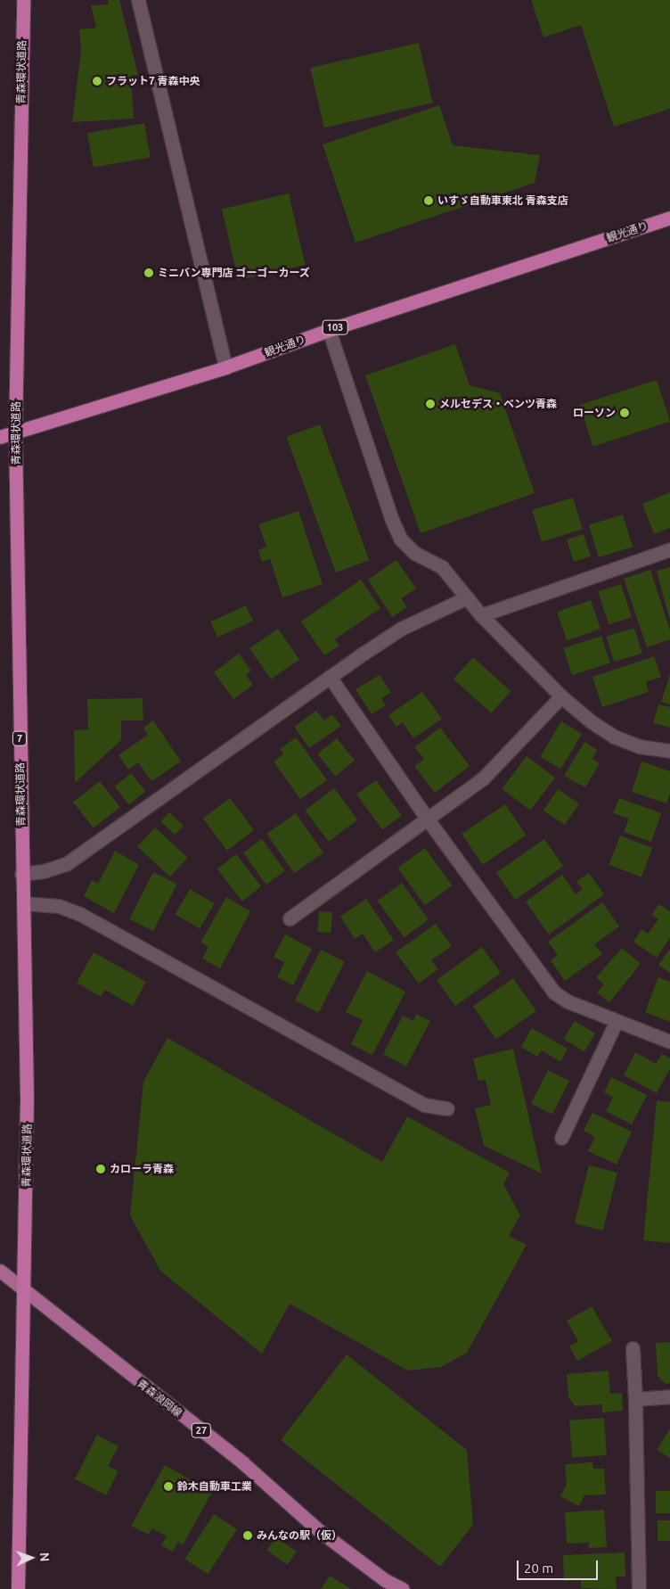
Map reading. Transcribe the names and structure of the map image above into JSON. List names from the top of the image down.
{
  "streets": {
    "highway": [
      "青森環状道路",
      "観光通り",
      "103",
      "7"
    ],
    "main road": ["青森浪岡線", "27"]
  },
  "crossings": [
    ["青森環状道路", "観光通り"],
    ["青森環状道路", "青森浪岡線"]
  ],
  "places": [
    "フラット7 青森中央",
    "いすゞ自動車東北 青森支店",
    "ミニバン専門店 ゴーゴーカーズ",
    "メルセデス・ベンツ青森",
    "ローソン",
    "カローラ青森",
    "鈴木自動車工業",
    "みんなの駅（仮）"
  ],
  "scale_bar": "20 m",
  "north": "right"
}
